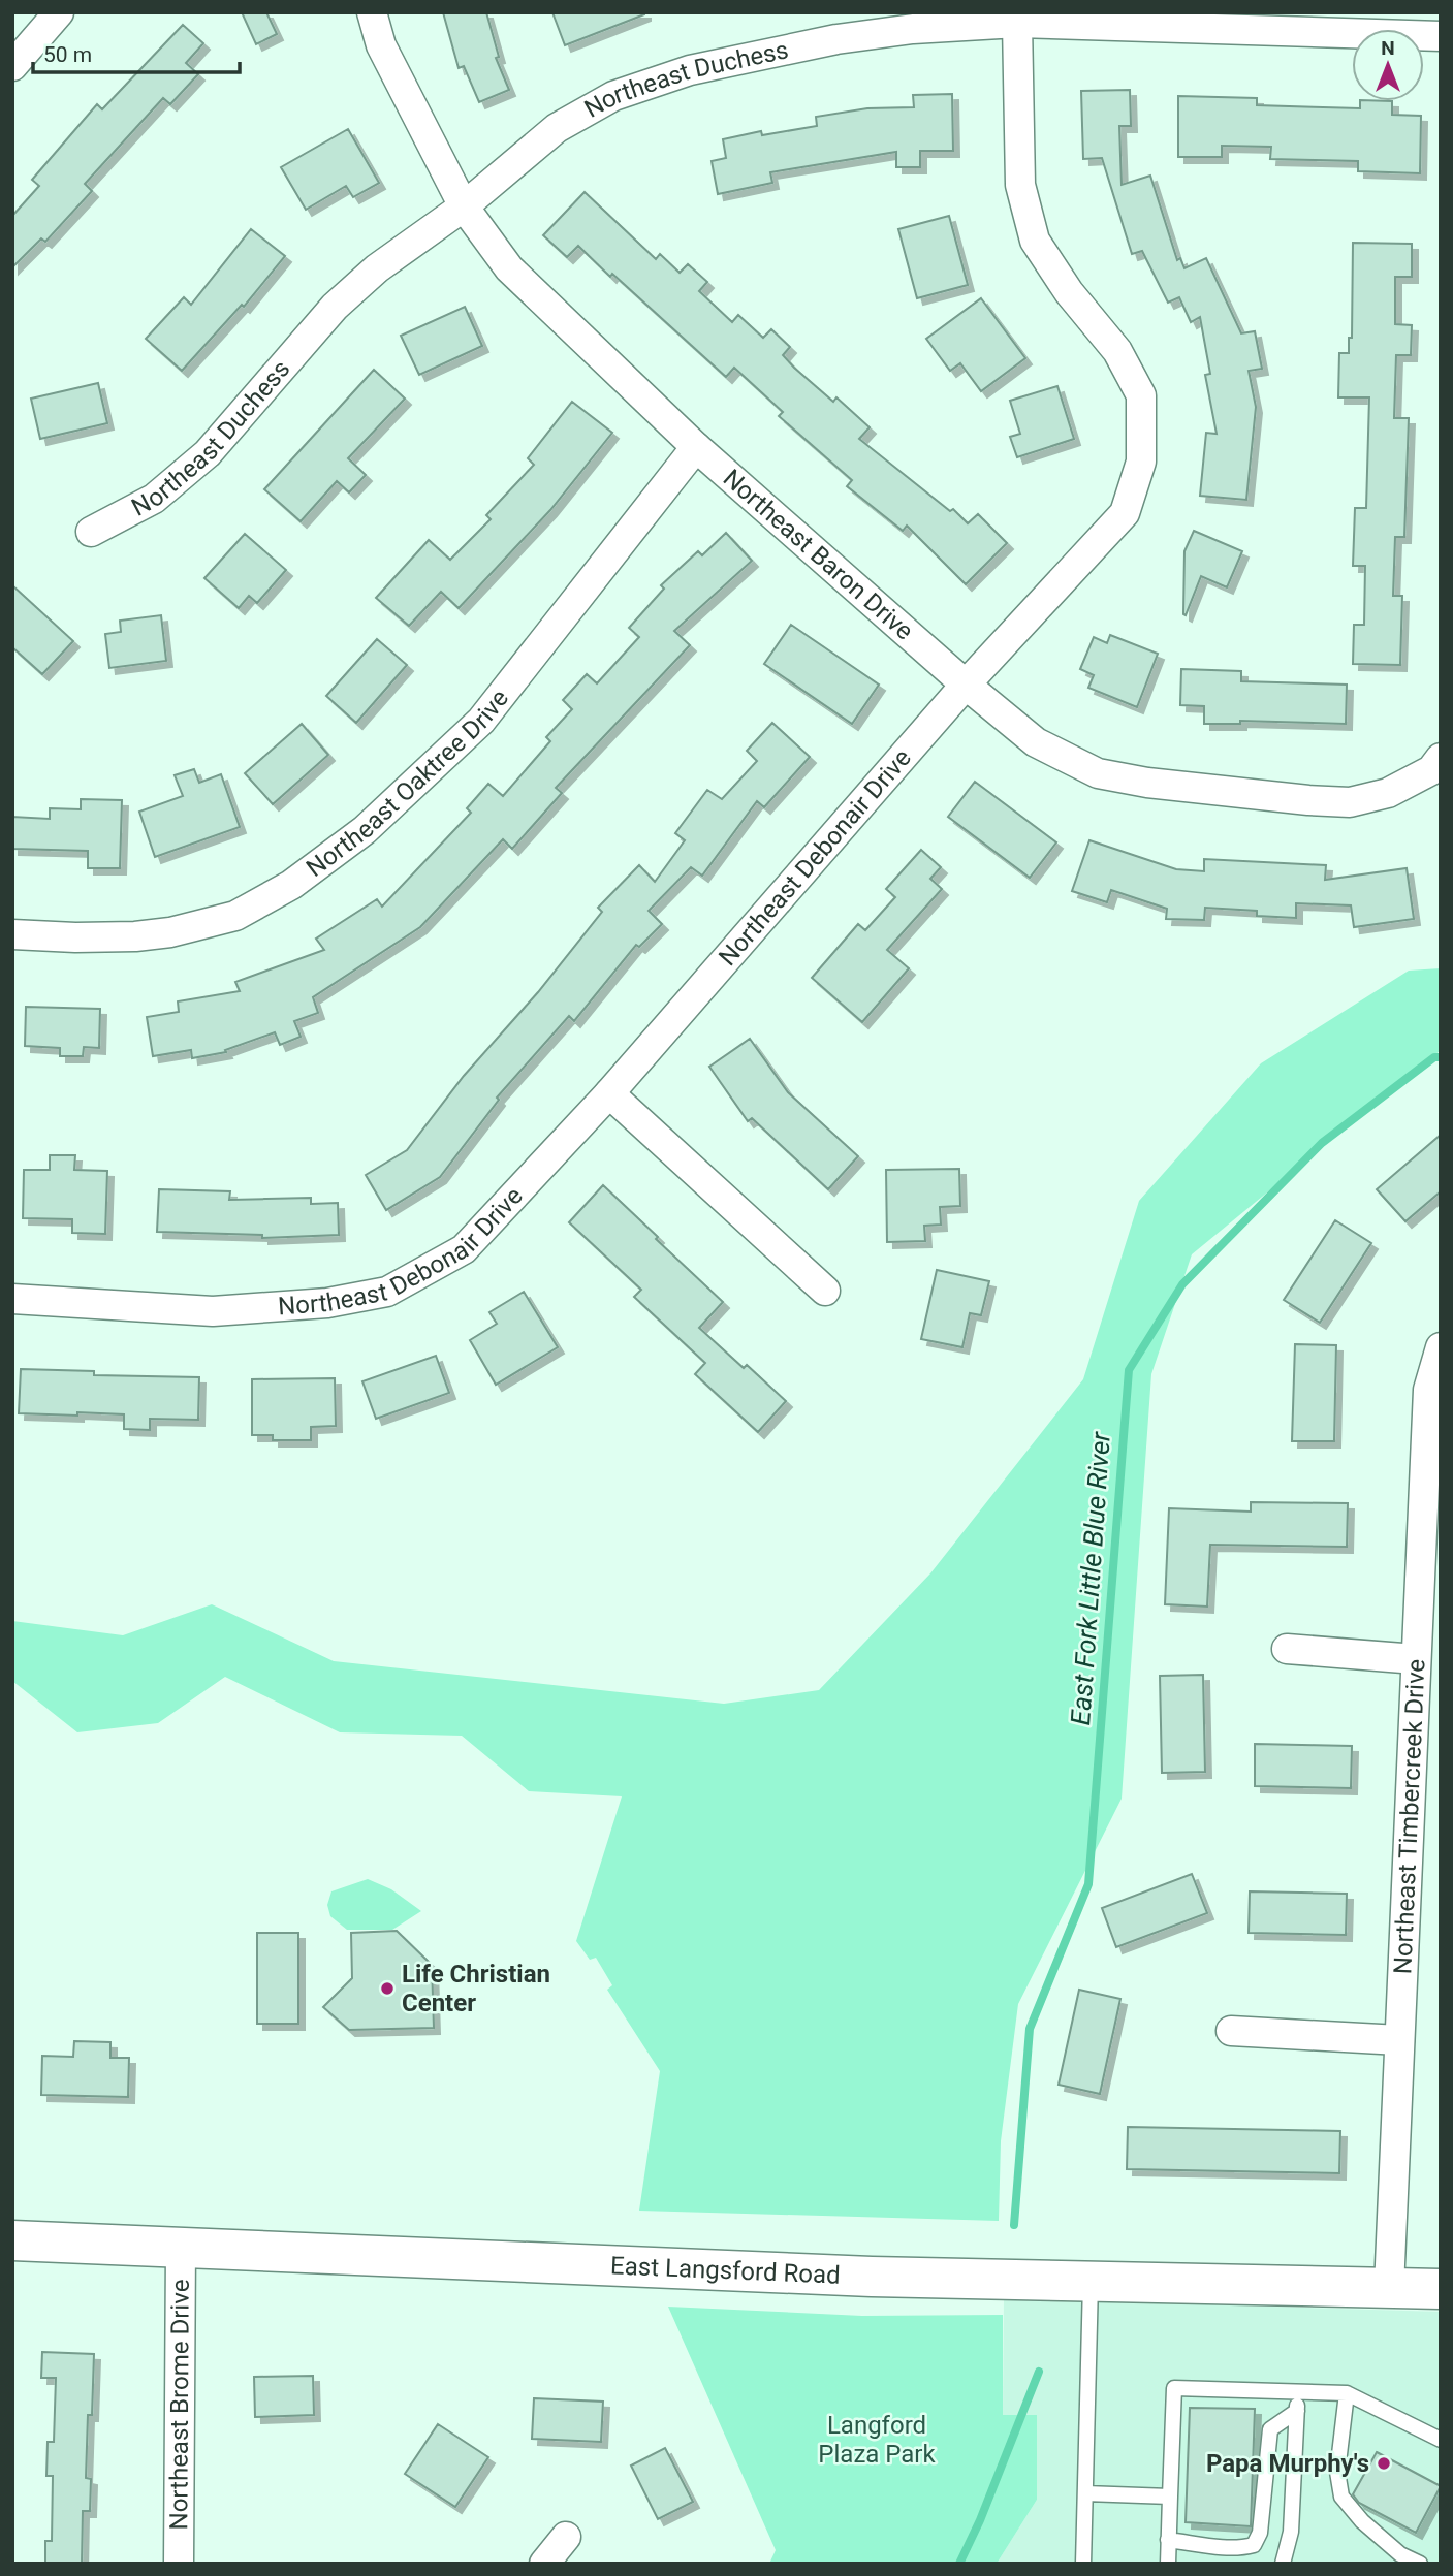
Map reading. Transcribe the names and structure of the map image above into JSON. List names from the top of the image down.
{
  "streets": {
    "street": [
      "Northeast Duchess",
      "Northeast Baron Drive",
      "Northeast Oaktree Drive",
      "Northeast Debonair Drive",
      "Northeast Timbercreek Drive",
      "East Langsford Road",
      "Northeast Brome Drive"
    ]
  },
  "crossings": [
    ["Northeast Duchess", "Northeast Baron Drive"],
    ["Northeast Duchess", "Northeast Debonair Drive"],
    ["Northeast Baron Drive", "Northeast Oaktree Drive"],
    ["Northeast Baron Drive", "Northeast Debonair Drive"],
    ["Northeast Timbercreek Drive", "East Langsford Road"],
    ["East Langsford Road", "Northeast Brome Drive"]
  ],
  "water": ["East Fork Little Blue River"],
  "parks": ["Langford Plaza Park"],
  "places": ["Life Christian Center", "Papa Murphy's"],
  "scale_bar": "50 m",
  "north": "top"
}
